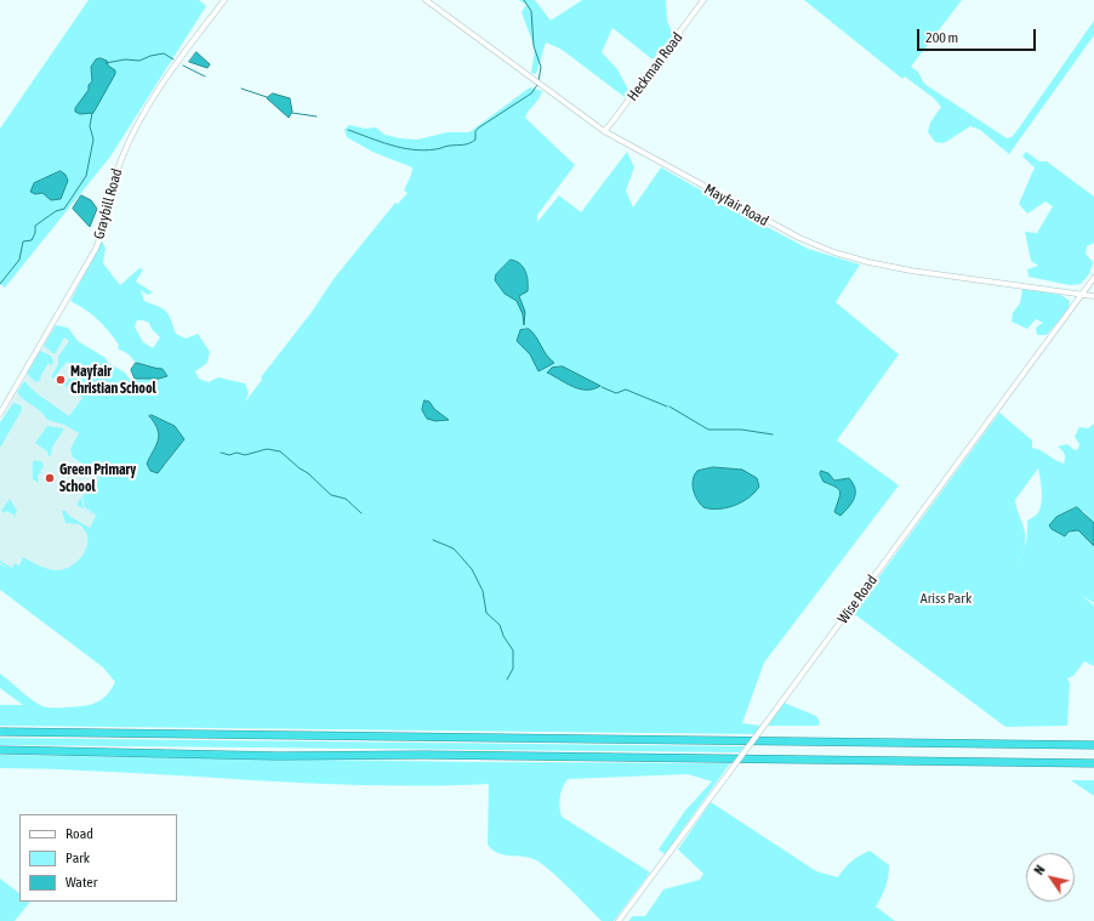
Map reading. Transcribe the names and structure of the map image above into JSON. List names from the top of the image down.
{
  "streets": {
    "street": [
      "Heckman Road",
      "Graybill Road",
      "Mayfair Road",
      "Wise Road"
    ]
  },
  "crossings": [
    ["Heckman Road", "Mayfair Road"],
    ["Mayfair Road", "Wise Road"]
  ],
  "parks": ["Ariss Park"],
  "places": ["Mayfair Christian School", "Green Primary School"],
  "legend": ["Road", "Park", "Water"],
  "scale_bar": "200 m",
  "north": "top left"
}
